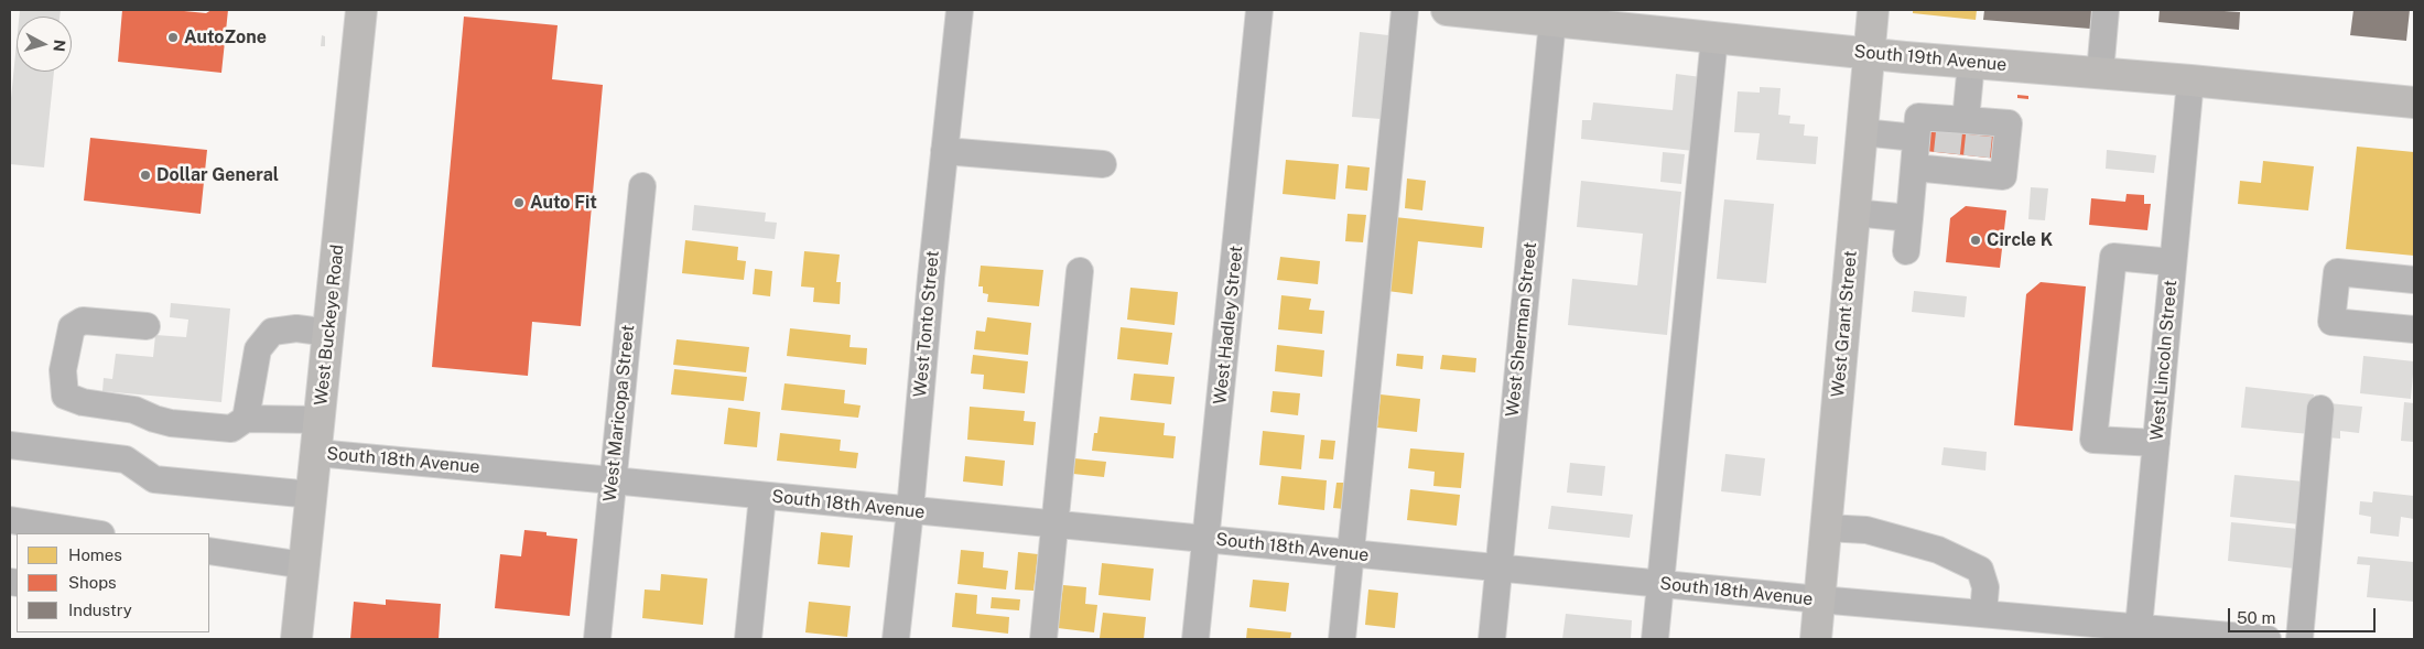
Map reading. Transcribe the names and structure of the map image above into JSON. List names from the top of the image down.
{
  "streets": {
    "main road": ["South 19th Avenue", "West Grant Street", "West Buckeye Road"],
    "street": [
      "West Tonto Street",
      "West Hadley Street",
      "West Sherman Street",
      "West Lincoln Street",
      "West Maricopa Street",
      "South 18th Avenue"
    ]
  },
  "crossings": [
    ["South 19th Avenue", "West Grant Street"],
    ["South 19th Avenue", "West Sherman Street"],
    ["South 19th Avenue", "West Lincoln Street"],
    ["West Tonto Street", "South 18th Avenue"],
    ["West Grant Street", "South 18th Avenue"],
    ["West Buckeye Road", "South 18th Avenue"],
    ["West Hadley Street", "South 18th Avenue"],
    ["West Sherman Street", "South 18th Avenue"],
    ["West Lincoln Street", "South 18th Avenue"],
    ["West Maricopa Street", "South 18th Avenue"]
  ],
  "places": [
    "AutoZone",
    "Dollar General",
    "Auto Fit",
    "Circle K"
  ],
  "legend": ["Homes", "Shops", "Industry"],
  "scale_bar": "50 m",
  "north": "right"
}
